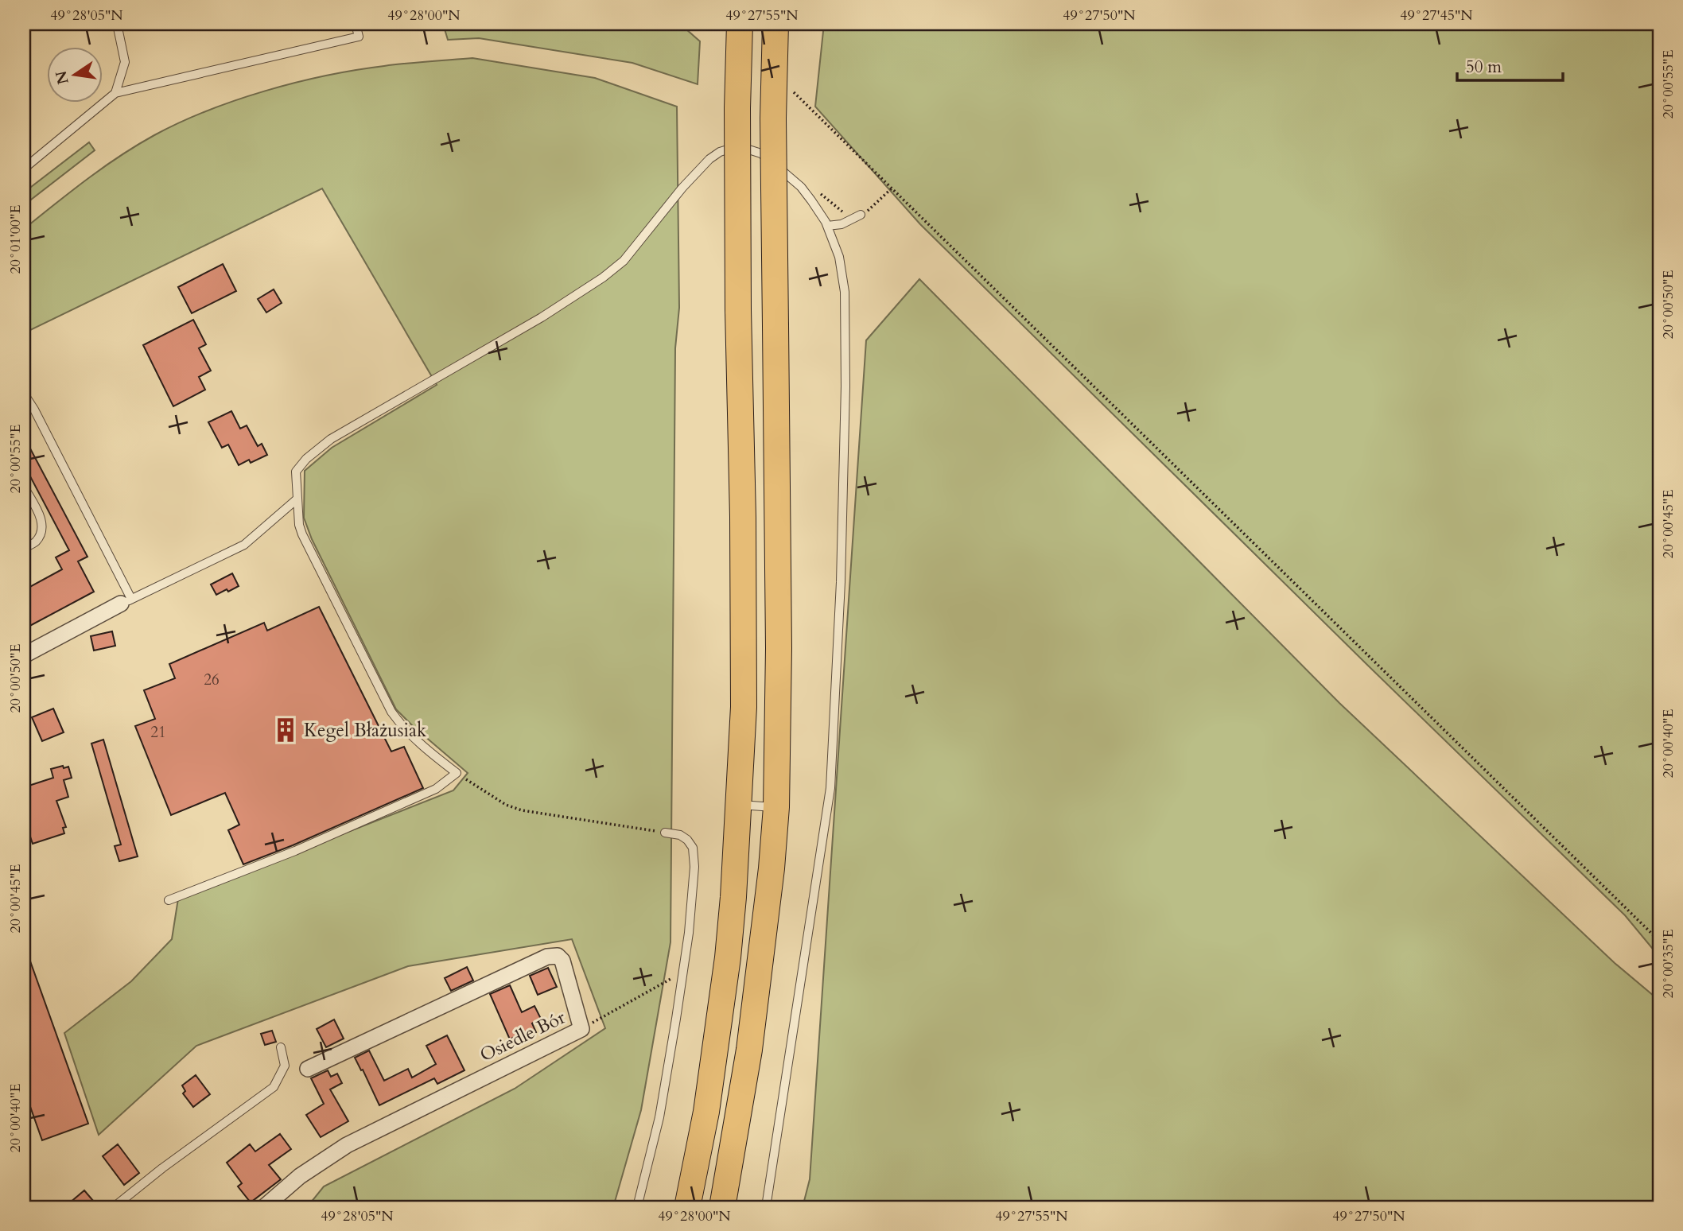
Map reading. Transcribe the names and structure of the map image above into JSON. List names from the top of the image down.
{
  "streets": {
    "street": ["Osiedle Bór"]
  },
  "places": {
    "building": ["Kegel Błażusiak"]
  },
  "house_numbers": ["26", "21"],
  "scale_bar": "50 m",
  "north": "left",
  "coordinates": [
    "49°28'05\"N",
    "49°28'00\"N",
    "49°27'55\"N",
    "49°27'50\"N",
    "49°27'45\"N",
    "20°00'55\"E",
    "20°01'00\"E",
    "20°00'50\"E",
    "20°00'45\"E",
    "20°00'40\"E",
    "20°00'35\"E"
  ]
}
